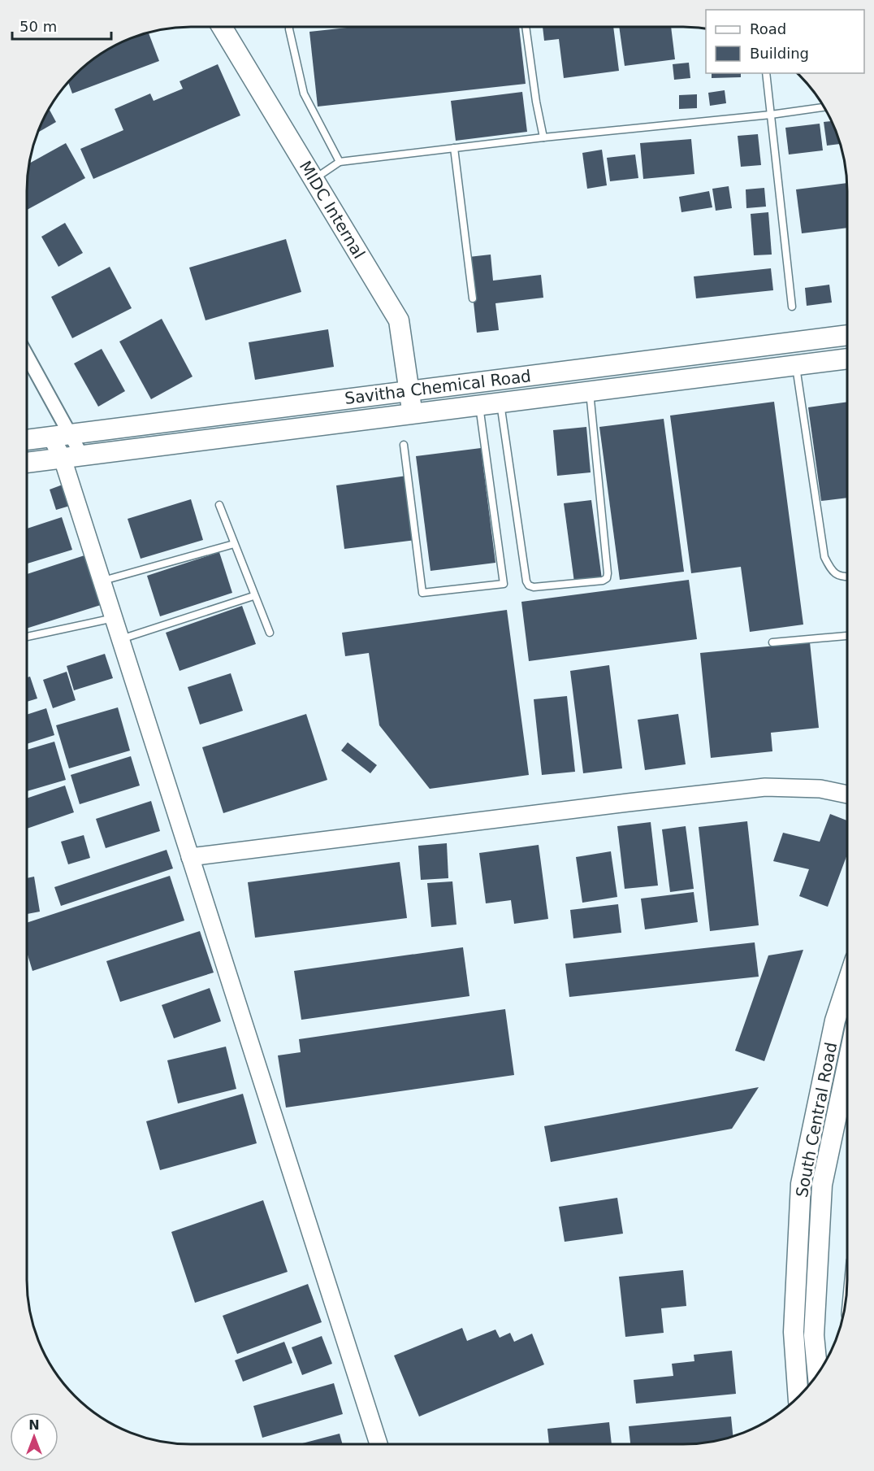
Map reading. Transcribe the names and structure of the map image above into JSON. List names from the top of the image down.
{
  "streets": {
    "main road": ["MIDC Internal", "Savitha Chemical Road", "South Central Road"]
  },
  "crossings": [
    ["MIDC Internal", "Savitha Chemical Road"]
  ],
  "legend": ["Road", "Building"],
  "scale_bar": "50 m",
  "north": "top"
}
